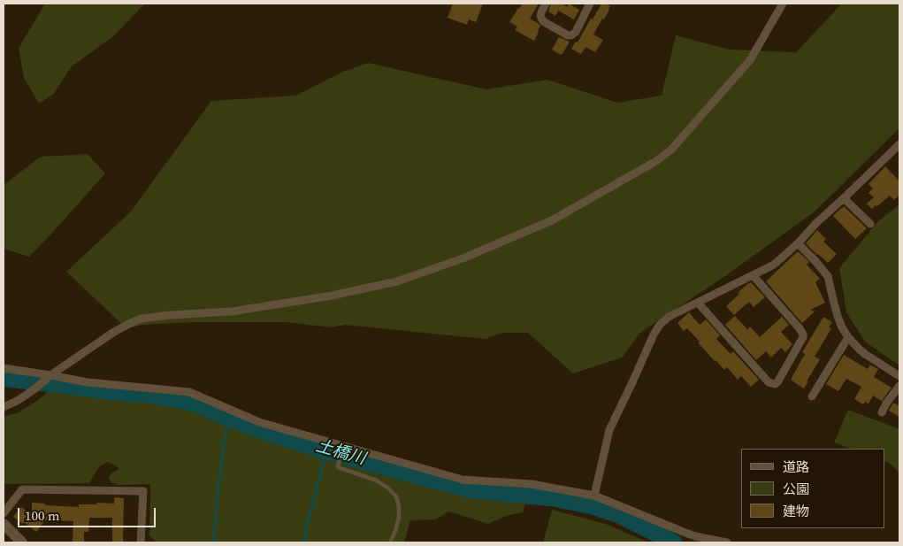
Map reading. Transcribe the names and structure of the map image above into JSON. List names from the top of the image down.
{
  "water": ["土橋川"],
  "legend": ["道路", "公園", "建物"],
  "scale_bar": "100 m"
}
